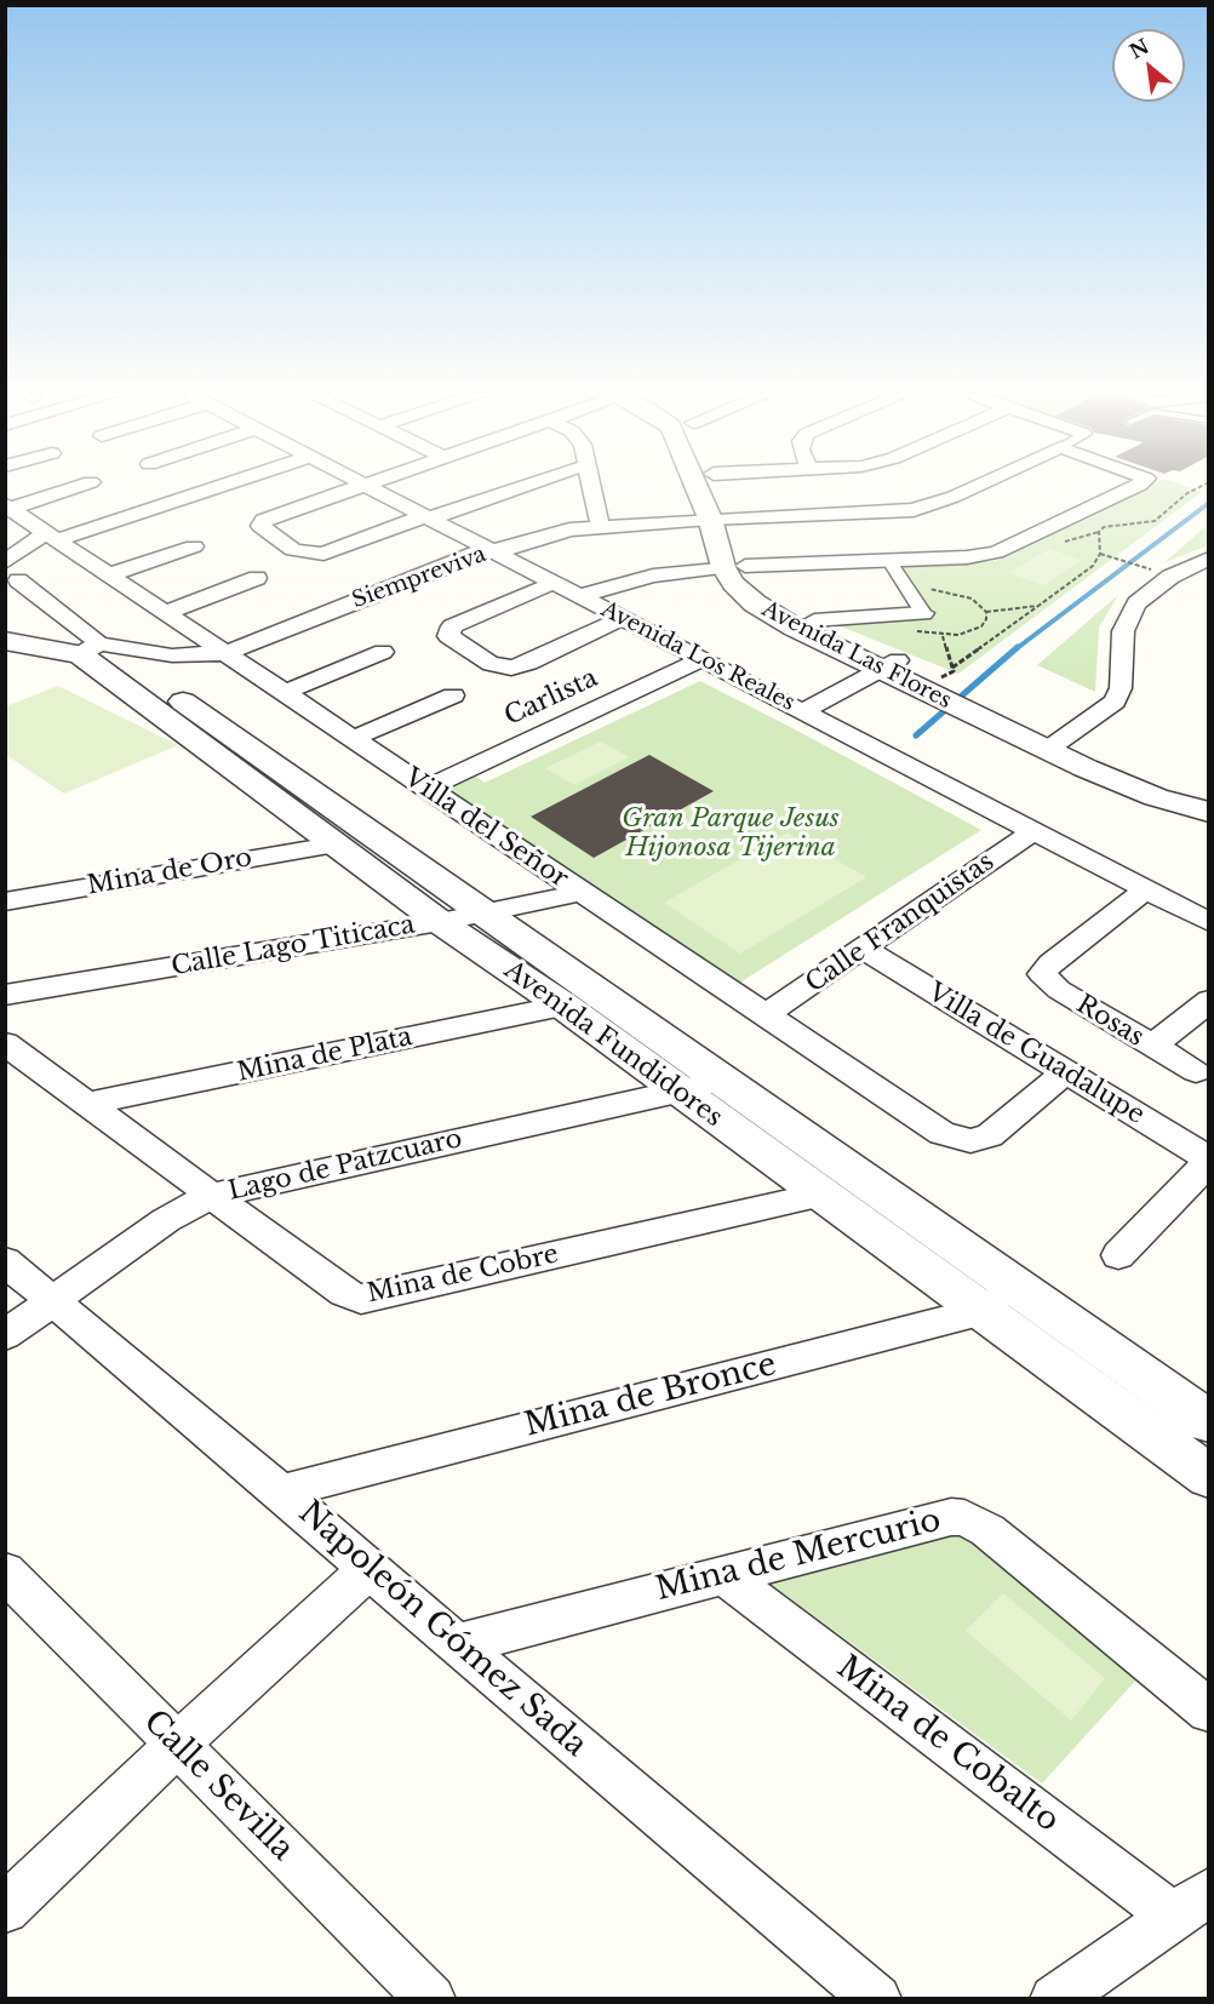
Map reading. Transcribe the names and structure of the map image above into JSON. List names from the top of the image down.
{
  "streets": {
    "street": [
      "Siempreviva",
      "Avenida Las Flores",
      "Avenida Los Reales",
      "Carlista",
      "Villa del Señor",
      "Mina de Oro",
      "Calle Franquistas",
      "Calle Lago Titicaca",
      "Rosas",
      "Avenida Fundidores",
      "Villa de Guadalupe",
      "Mina de Plata",
      "Lago de Patzcuaro",
      "Mina de Cobre",
      "Mina de Bronce",
      "Mina de Mercurio",
      "Napoleón Gómez Sada",
      "Mina de Cobalto",
      "Calle Sevilla"
    ]
  },
  "crossings": [
    ["Siempreviva", "Avenida Las Flores"],
    ["Siempreviva", "Avenida Los Reales"],
    ["Siempreviva", "Villa del Señor"],
    ["Siempreviva", "Avenida Fundidores"],
    ["Avenida Los Reales", "Carlista"],
    ["Avenida Los Reales", "Calle Franquistas"],
    ["Avenida Los Reales", "Rosas"],
    ["Carlista", "Villa del Señor"],
    ["Villa del Señor", "Calle Franquistas"],
    ["Villa del Señor", "Calle Lago Titicaca"],
    ["Villa del Señor", "Villa de Guadalupe"],
    ["Mina de Oro", "Avenida Fundidores"],
    ["Calle Franquistas", "Villa de Guadalupe"],
    ["Calle Lago Titicaca", "Avenida Fundidores"],
    ["Avenida Fundidores", "Mina de Plata"],
    ["Avenida Fundidores", "Lago de Patzcuaro"],
    ["Avenida Fundidores", "Mina de Cobre"],
    ["Avenida Fundidores", "Mina de Bronce"],
    ["Mina de Plata", "Mina de Cobre"],
    ["Lago de Patzcuaro", "Mina de Cobre"],
    ["Lago de Patzcuaro", "Napoleón Gómez Sada"],
    ["Mina de Bronce", "Napoleón Gómez Sada"],
    ["Mina de Mercurio", "Napoleón Gómez Sada"],
    ["Mina de Mercurio", "Mina de Cobalto"]
  ],
  "parks": ["Gran Parque Jesus Hijonosa Tijerina"],
  "north": "top left"
}
